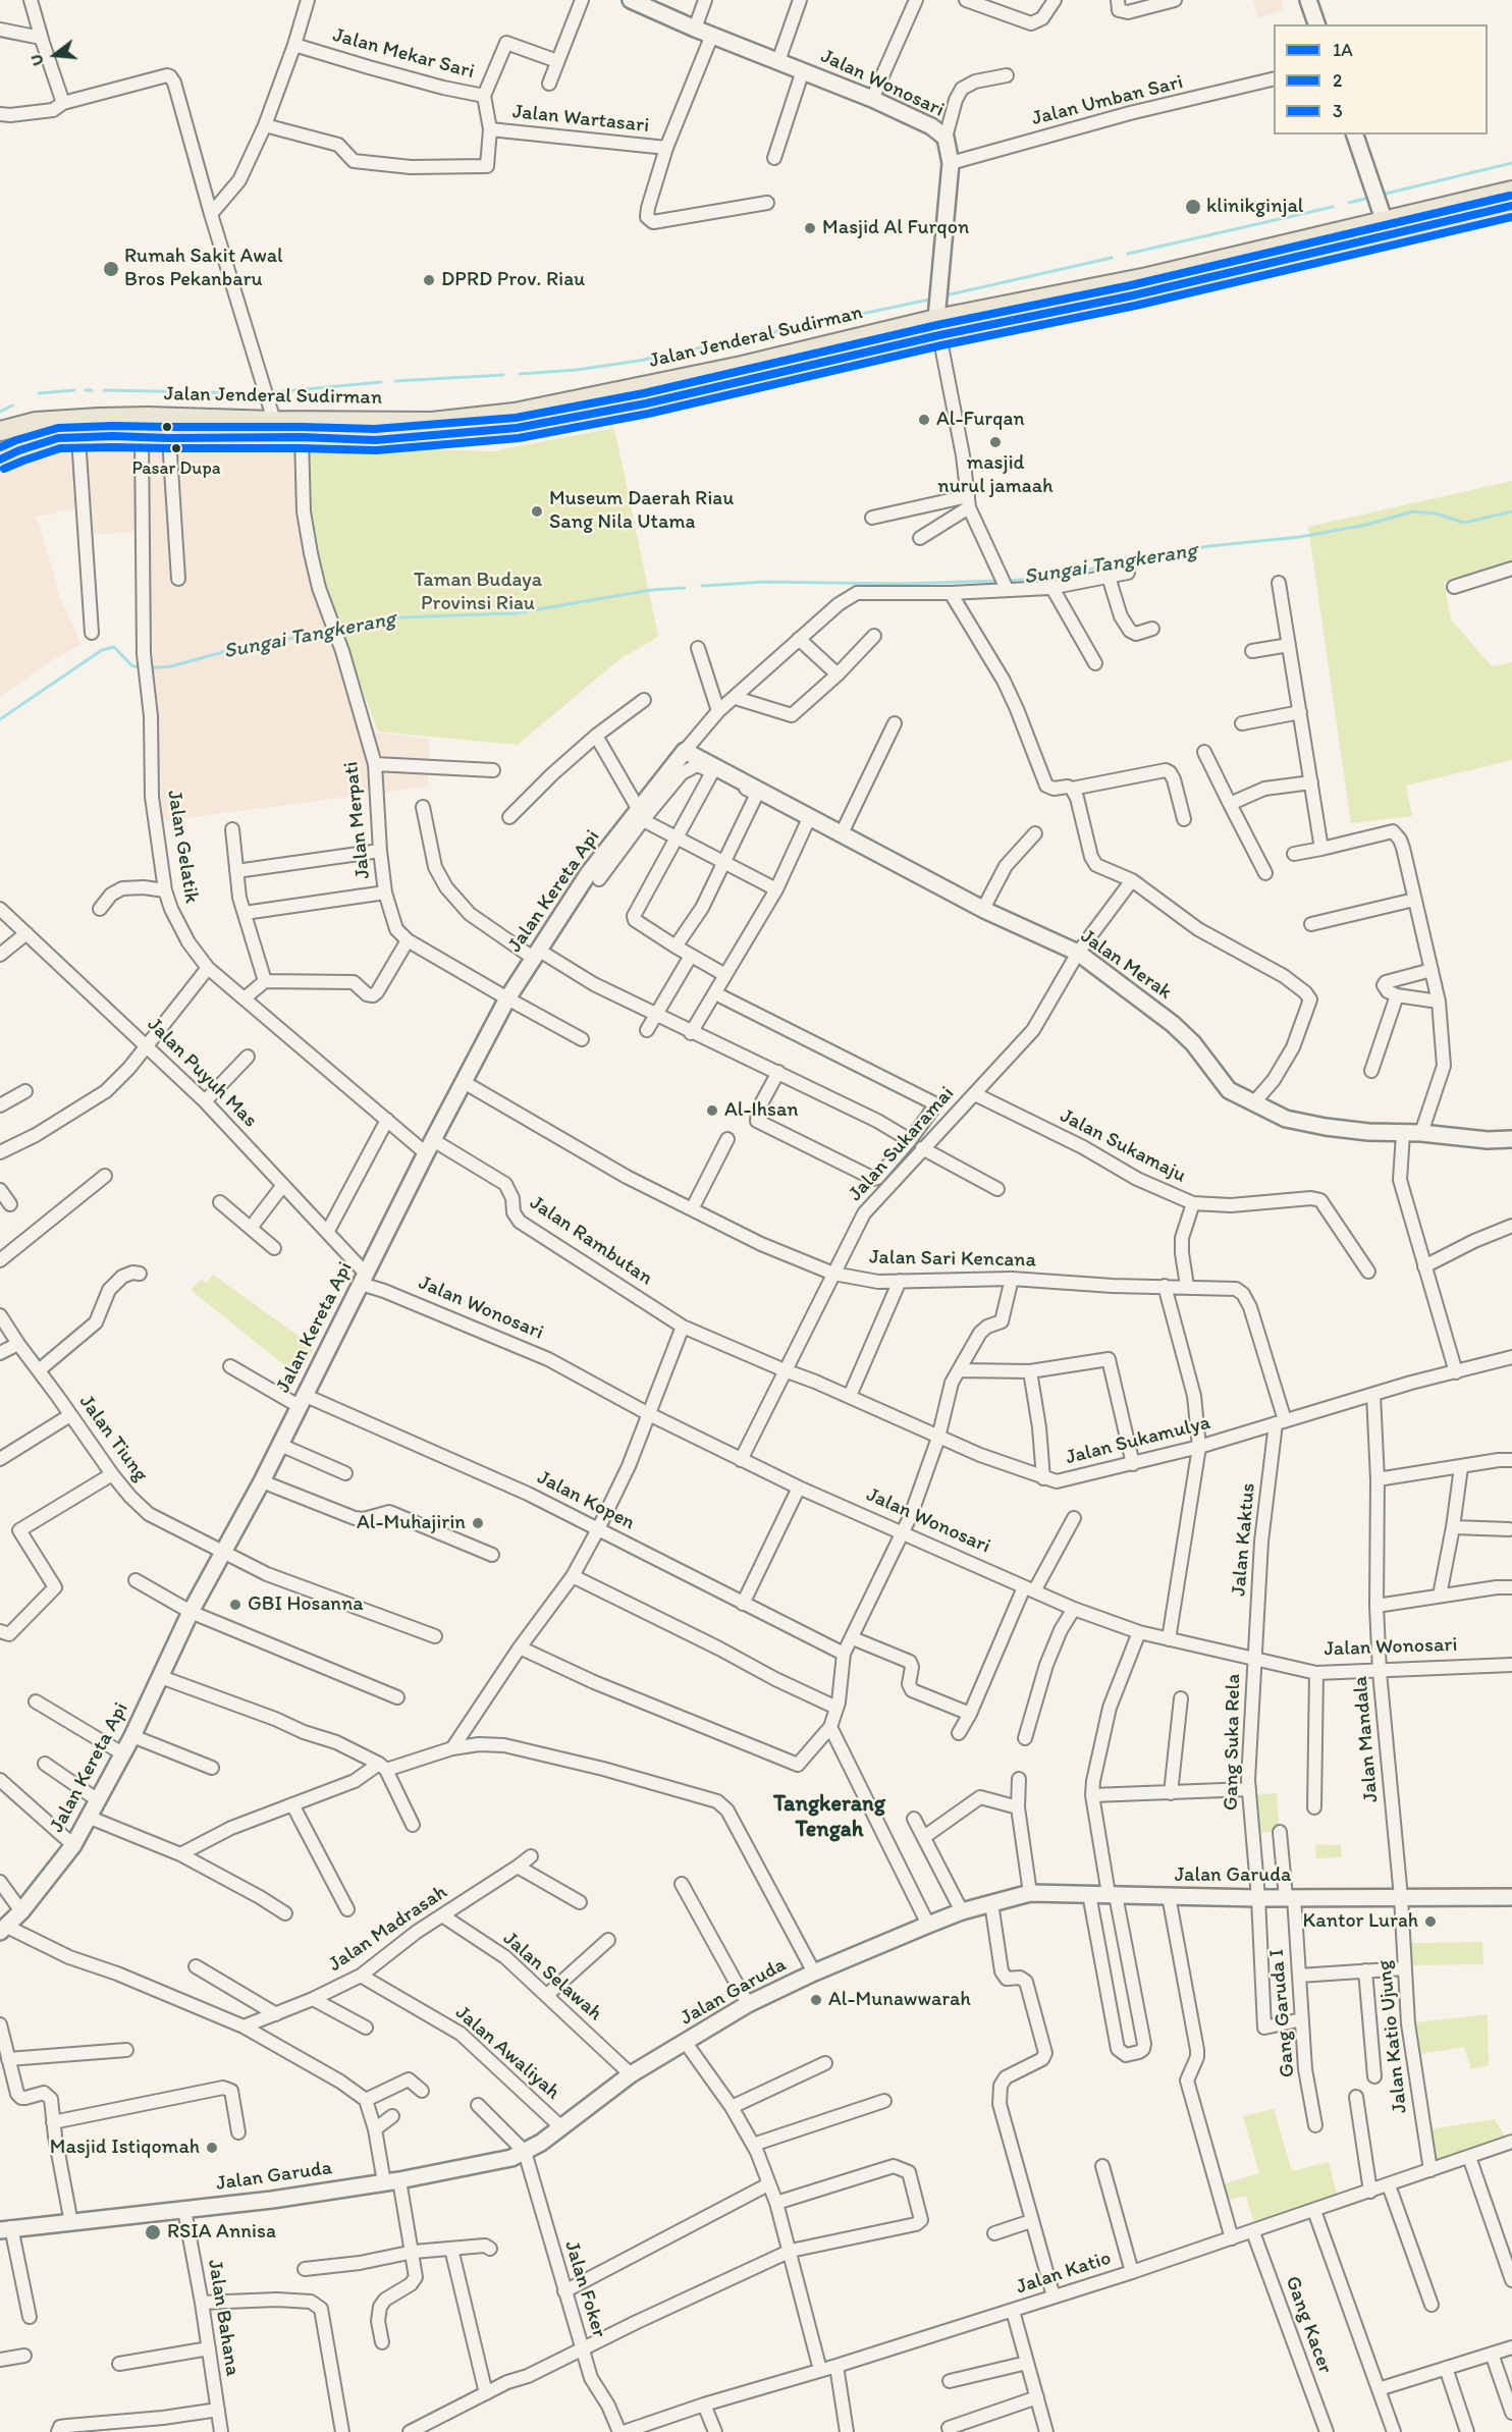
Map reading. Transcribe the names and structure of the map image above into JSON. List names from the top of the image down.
{
  "streets": {
    "main road": ["Jalan Jenderal Sudirman"],
    "street": [
      "Jalan Mekar Sari",
      "Jalan Wonosari",
      "Jalan Umban Sari",
      "Jalan Wartasari",
      "Jalan Merpati",
      "Jalan Gelatik",
      "Jalan Kereta Api",
      "Jalan Merak",
      "Jalan Puyuh Mas",
      "Jalan Sukaramai",
      "Jalan Sukamaju",
      "Jalan Rambutan",
      "Jalan Sari Kencana",
      "Jalan Tiung",
      "Jalan Sukamulya",
      "Jalan Kopen",
      "Jalan Kaktus",
      "Jalan Mandala",
      "Gang Suka Rela",
      "Jalan Garuda",
      "Jalan Madrasah",
      "Jalan Selawah",
      "Gang Garuda I",
      "Jalan Katio Ujung",
      "Jalan Awaliyah",
      "Jalan Katio",
      "Jalan Foker",
      "Jalan Bahana",
      "Gang Kacer"
    ]
  },
  "crossings": [
    ["Jalan Mekar Sari", "Jalan Wartasari"],
    ["Jalan Wonosari", "Jalan Umban Sari"],
    ["Jalan Wonosari", "Jalan Wartasari"],
    ["Jalan Wonosari", "Jalan Jenderal Sudirman"],
    ["Jalan Wonosari", "Jalan Kereta Api"],
    ["Jalan Wonosari", "Jalan Puyuh Mas"],
    ["Jalan Wonosari", "Jalan Sukaramai"],
    ["Jalan Wonosari", "Jalan Kaktus"],
    ["Jalan Wonosari", "Jalan Mandala"],
    ["Jalan Wonosari", "Gang Suka Rela"],
    ["Jalan Jenderal Sudirman", "Jalan Merpati"],
    ["Jalan Jenderal Sudirman", "Jalan Gelatik"],
    ["Jalan Merpati", "Jalan Kereta Api"],
    ["Jalan Gelatik", "Jalan Kereta Api"],
    ["Jalan Gelatik", "Jalan Rambutan"],
    ["Jalan Kereta Api", "Jalan Merak"],
    ["Jalan Kereta Api", "Jalan Puyuh Mas"],
    ["Jalan Kereta Api", "Jalan Rambutan"],
    ["Jalan Kereta Api", "Jalan Sari Kencana"],
    ["Jalan Kereta Api", "Jalan Tiung"],
    ["Jalan Kereta Api", "Jalan Kopen"],
    ["Jalan Merak", "Jalan Sukaramai"],
    ["Jalan Sukaramai", "Jalan Sukamaju"],
    ["Jalan Sukaramai", "Jalan Rambutan"],
    ["Jalan Sukaramai", "Jalan Sari Kencana"],
    ["Jalan Sukaramai", "Jalan Sukamulya"],
    ["Jalan Rambutan", "Jalan Sukamulya"],
    ["Jalan Sari Kencana", "Jalan Sukamulya"],
    ["Jalan Sari Kencana", "Jalan Kaktus"],
    ["Jalan Sukamulya", "Jalan Kaktus"],
    ["Jalan Sukamulya", "Jalan Mandala"],
    ["Jalan Kaktus", "Gang Suka Rela"],
    ["Jalan Mandala", "Jalan Garuda"],
    ["Jalan Mandala", "Jalan Katio Ujung"],
    ["Gang Suka Rela", "Jalan Garuda"],
    ["Gang Suka Rela", "Gang Garuda I"],
    ["Jalan Garuda", "Jalan Selawah"],
    ["Jalan Garuda", "Gang Garuda I"],
    ["Jalan Garuda", "Jalan Katio Ujung"],
    ["Jalan Garuda", "Jalan Awaliyah"],
    ["Jalan Garuda", "Jalan Foker"],
    ["Jalan Garuda", "Jalan Bahana"],
    ["Jalan Madrasah", "Jalan Selawah"],
    ["Jalan Madrasah", "Jalan Awaliyah"],
    ["Jalan Katio Ujung", "Jalan Katio"],
    ["Jalan Katio", "Jalan Foker"],
    ["Jalan Katio", "Gang Kacer"]
  ],
  "districts": ["Tangkerang Tengah"],
  "water": ["Sungai Tangkerang"],
  "parks": ["Taman Budaya Provinsi Riau"],
  "places": [
    "klinikginjal",
    "Masjid Al Furqon",
    "Rumah Sakit Awal Bros Pekanbaru",
    "DPRD Prov. Riau",
    "Al-Furqan",
    "masjid nurul jamaah",
    "Pasar Dupa",
    "Museum Daerah Riau Sang Nila Utama",
    "Al-Ihsan",
    "Al-Muhajirin",
    "GBI Hosanna",
    "Kantor Lurah",
    "Al-Munawwarah",
    "Masjid Istiqomah",
    "RSIA Annisa"
  ],
  "lines": ["transit line 3", "transit line 1A", "transit line 2"],
  "legend": ["1A", "2", "3"],
  "north": "left"
}
